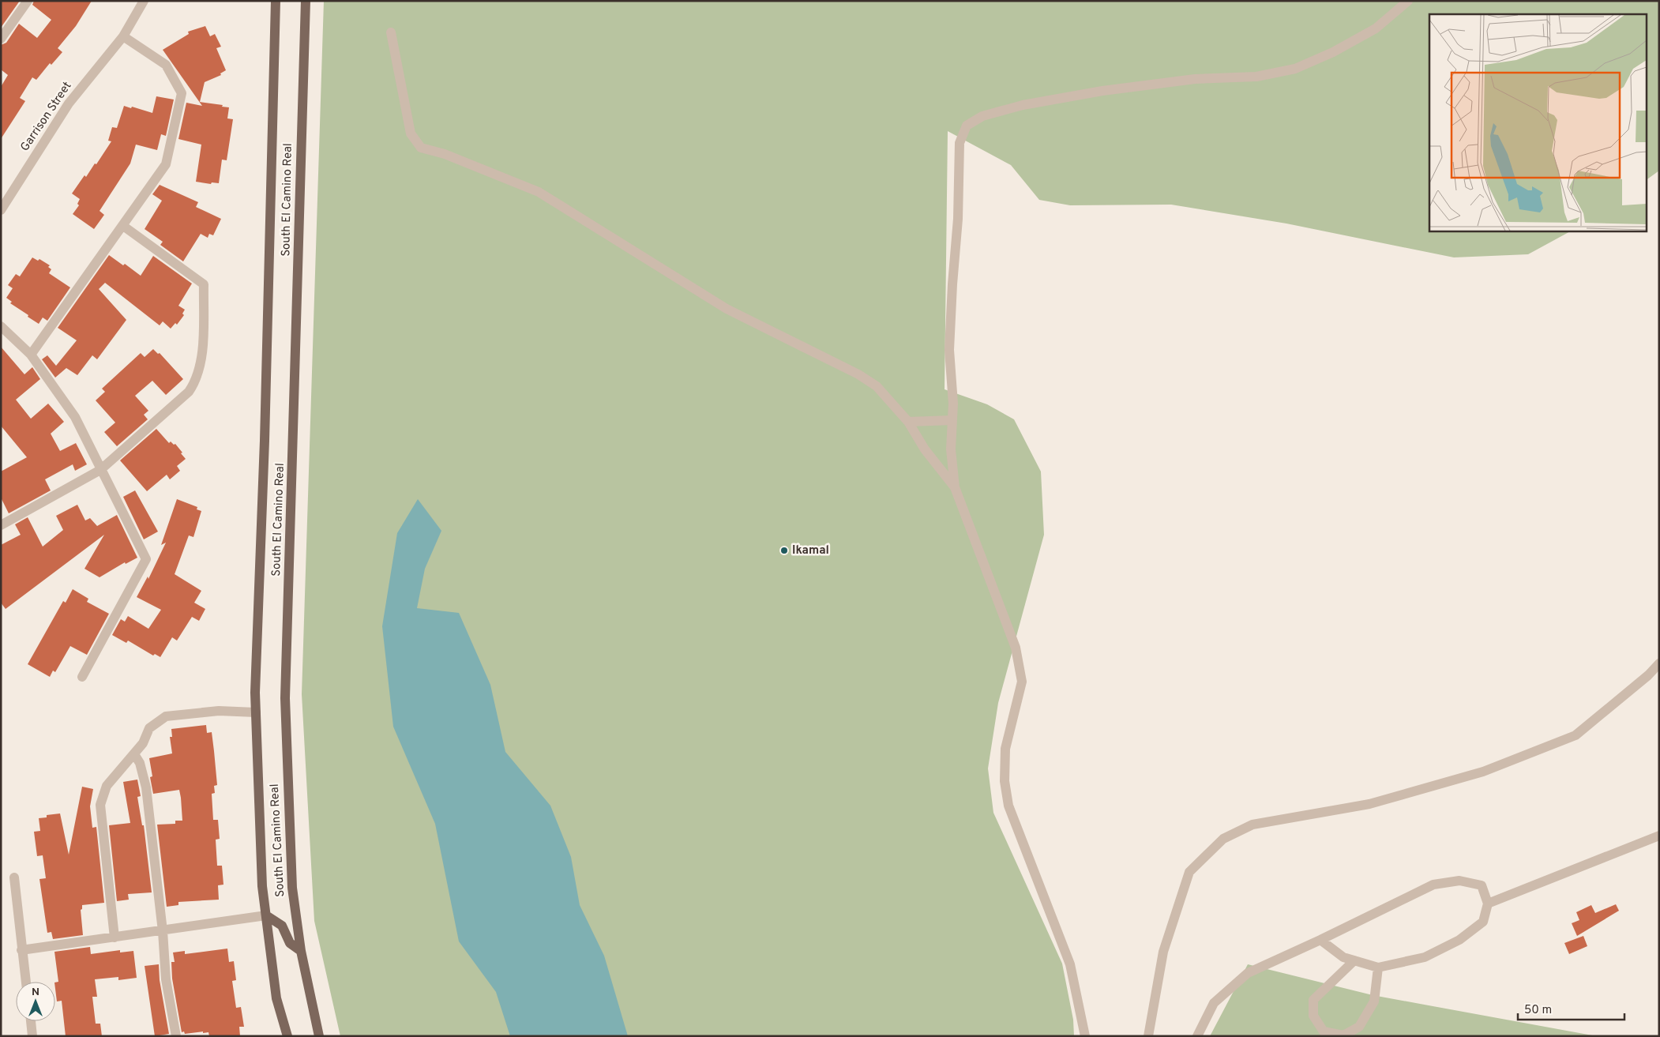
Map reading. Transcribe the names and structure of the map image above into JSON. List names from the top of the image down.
{
  "streets": {
    "main road": ["South El Camino Real"],
    "street": ["Garrison Street"]
  },
  "places": ["Ikamal"],
  "scale_bar": "50 m",
  "north": "top"
}
